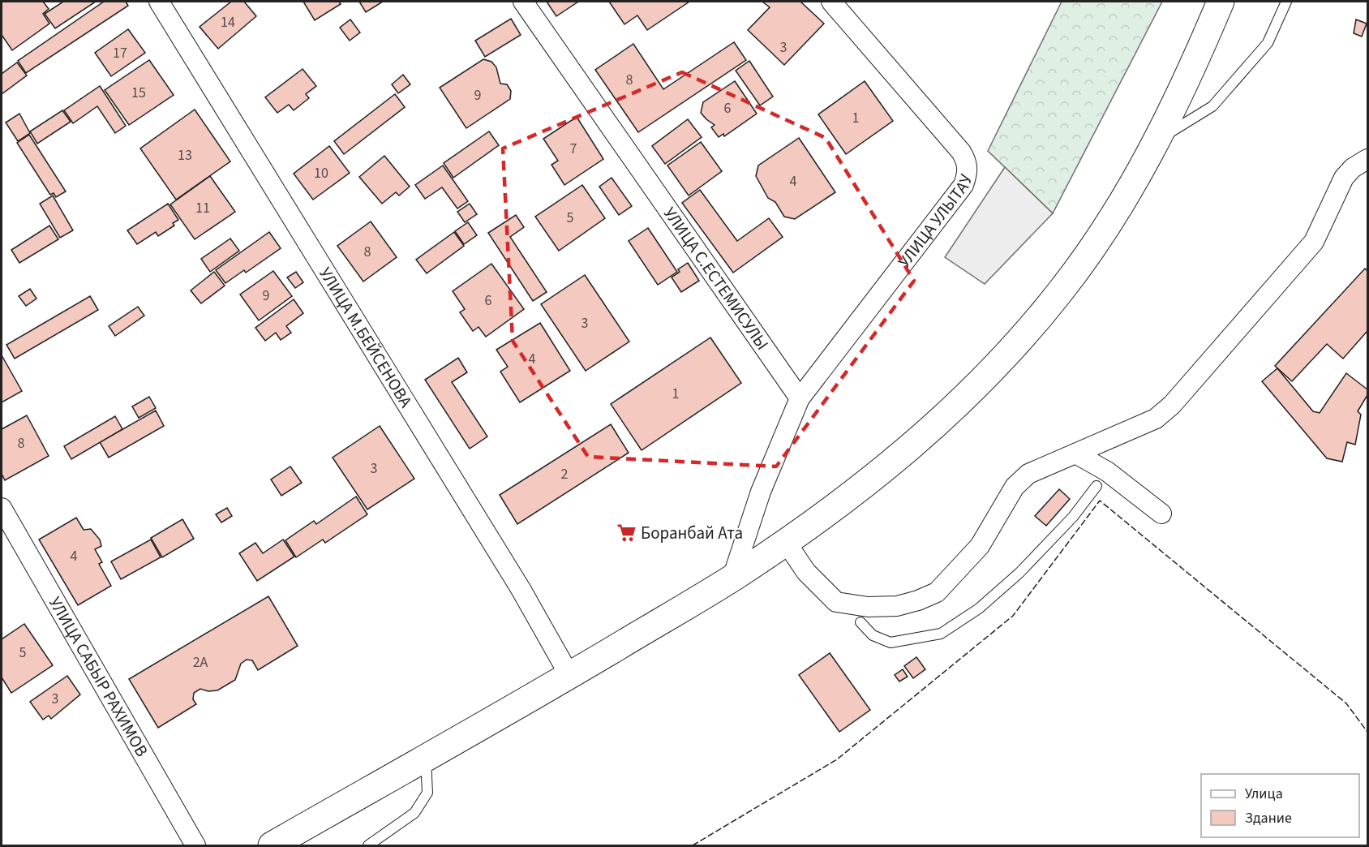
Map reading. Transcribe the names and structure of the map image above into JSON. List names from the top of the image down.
{
  "streets": {
    "street": [
      "УЛИЦА УЛЫТАУ",
      "УЛИЦА С.ЕСТЕМИСУЛЫ",
      "УЛИЦА М.БЕЙСЕНОВА",
      "УЛИЦА САБЫР РАХИМОВ"
    ]
  },
  "crossings": [
    ["УЛИЦА УЛЫТАУ", "УЛИЦА С.ЕСТЕМИСУЛЫ"]
  ],
  "places": {
    "supermarket": ["Боранбай Ата"]
  },
  "house_numbers": [
    "14",
    "3",
    "17",
    "8",
    "15",
    "9",
    "6",
    "1",
    "7",
    "13",
    "10",
    "4",
    "11",
    "5",
    "8",
    "9",
    "6",
    "3",
    "4",
    "1",
    "8",
    "3",
    "2",
    "4",
    "5",
    "2А",
    "3"
  ],
  "legend": ["Улица", "Здание"]
}
